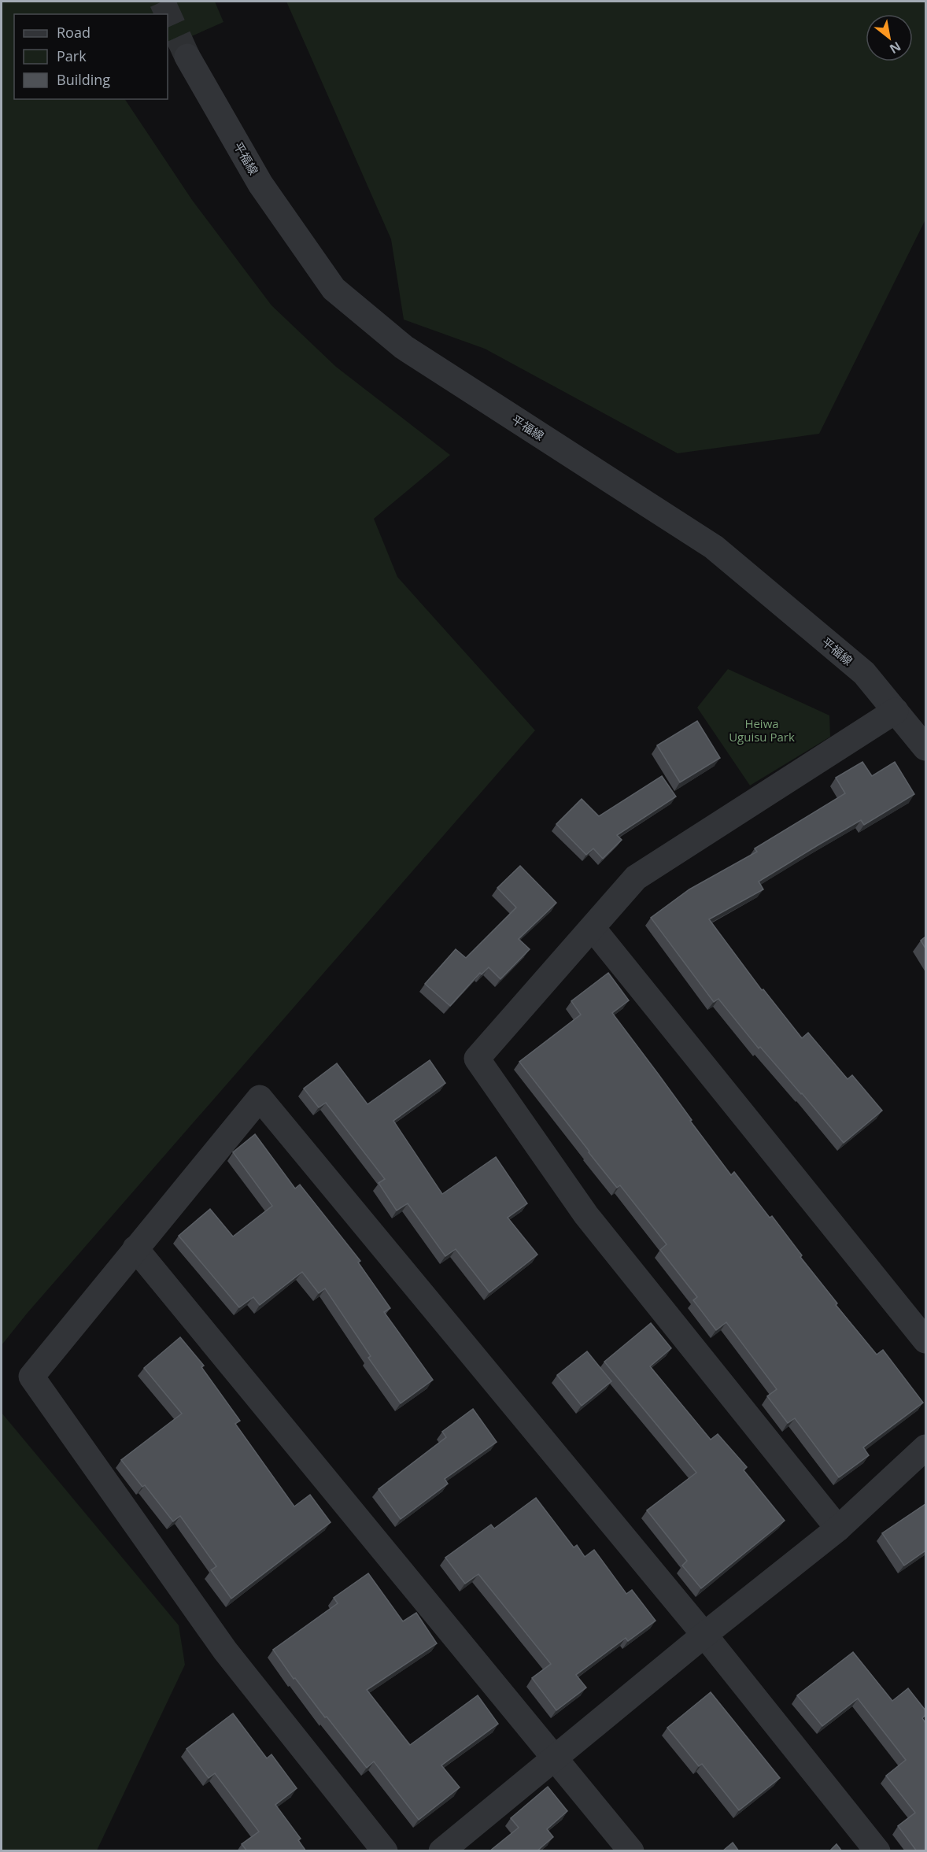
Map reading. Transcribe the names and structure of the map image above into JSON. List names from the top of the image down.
{
  "streets": {
    "street": ["平福線"]
  },
  "parks": ["Heiwa Uguisu Park"],
  "legend": ["Road", "Park", "Building"],
  "north": "bottom right"
}
